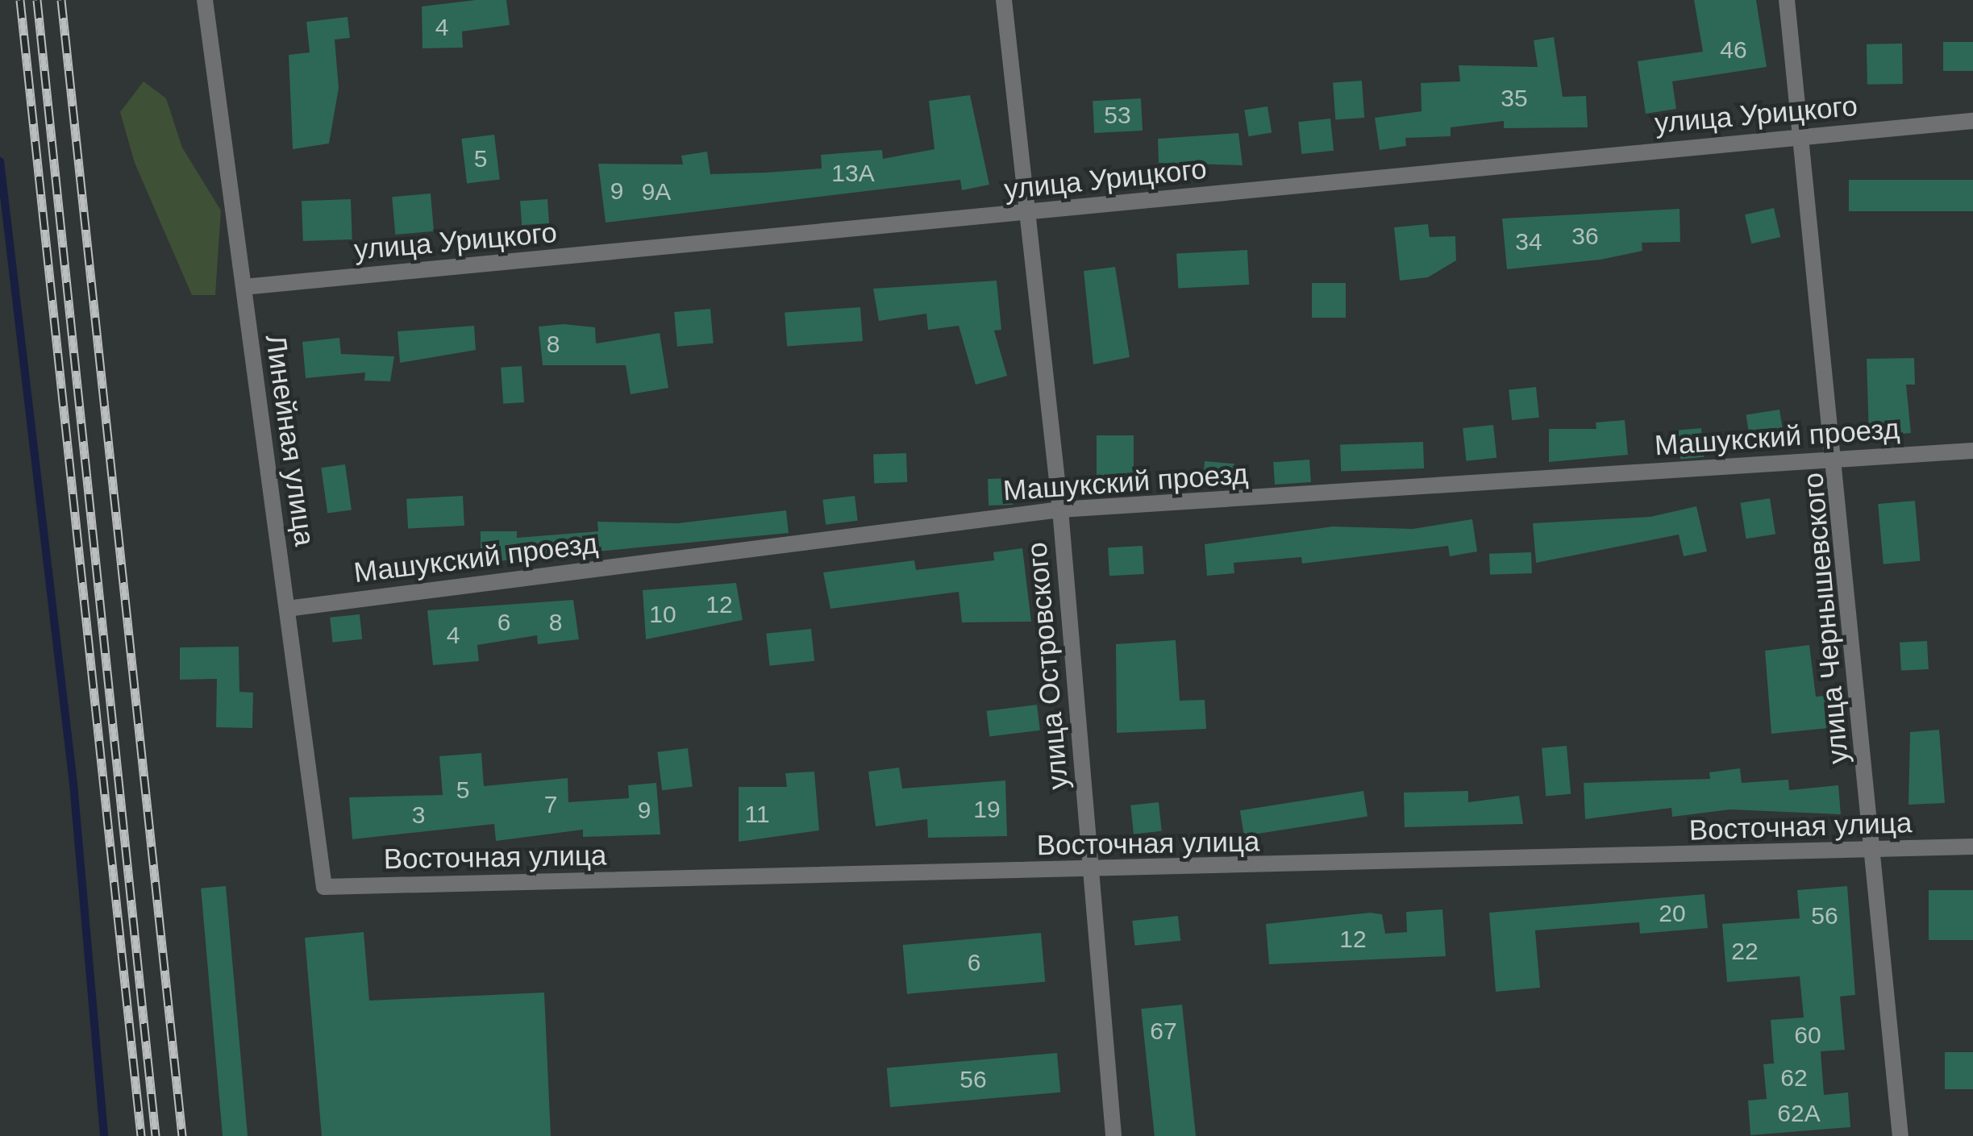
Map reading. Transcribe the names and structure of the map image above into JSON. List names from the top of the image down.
{
  "streets": {
    "street": [
      "улица Урицкого",
      "Машукский проезд",
      "Линейная улица",
      "улица Чернышевского",
      "улица Островского",
      "Восточная улица"
    ]
  },
  "crossings": [
    ["улица Урицкого", "Линейная улица"],
    ["улица Урицкого", "улица Чернышевского"],
    ["улица Урицкого", "улица Островского"],
    ["Машукский проезд", "Линейная улица"],
    ["Машукский проезд", "улица Чернышевского"],
    ["Машукский проезд", "улица Островского"],
    ["Линейная улица", "Восточная улица"],
    ["улица Чернышевского", "Восточная улица"],
    ["улица Островского", "Восточная улица"]
  ],
  "house_numbers": [
    "4",
    "46",
    "35",
    "53",
    "5",
    "13А",
    "9",
    "9А",
    "36",
    "34",
    "8",
    "12",
    "10",
    "6",
    "8",
    "4",
    "5",
    "7",
    "19",
    "9",
    "11",
    "3",
    "20",
    "56",
    "12",
    "22",
    "6",
    "67",
    "60",
    "62",
    "56",
    "62А"
  ]
}
